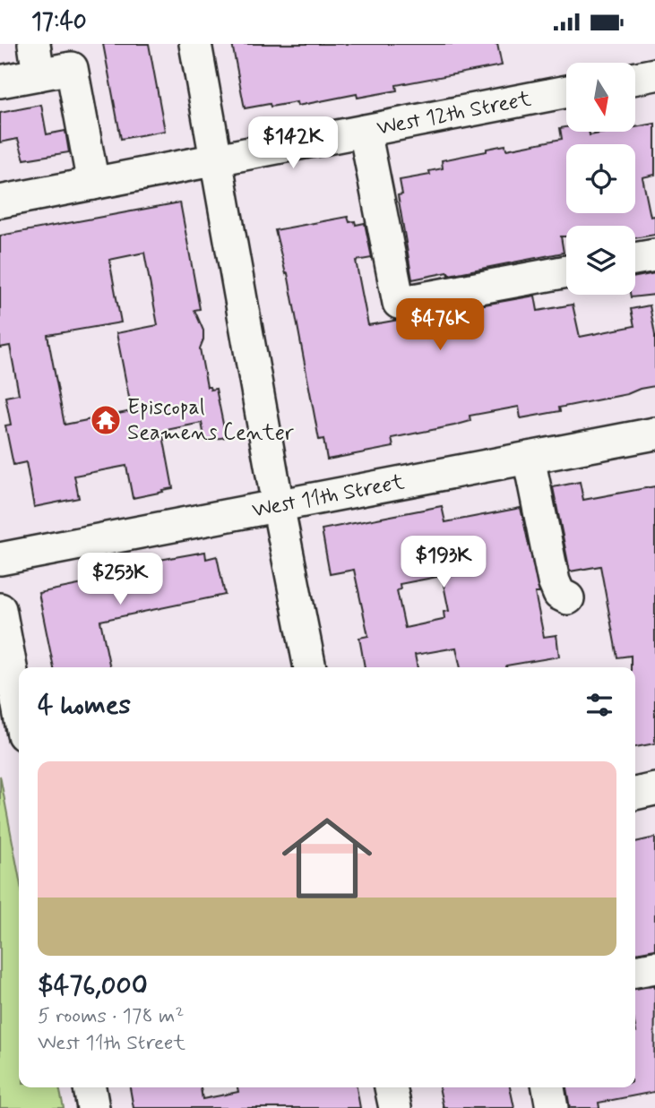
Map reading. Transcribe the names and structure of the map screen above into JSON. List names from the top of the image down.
{
  "streets": {
    "street": ["West 12th Street", "West 11th Street"]
  },
  "places": {
    "temple": ["Episcopal Seamens Center"]
  },
  "north": "bottom",
  "page": {
    "status": "17:40",
    "price": [
      "$142K",
      "$476K",
      "$193K",
      "$253K"
    ],
    "heading": "4 homes",
    "list": [
      {
        "name": "$476,000",
        "note": "5 rooms · 178 m² · West 11th Street"
      }
    ]
  }
}
